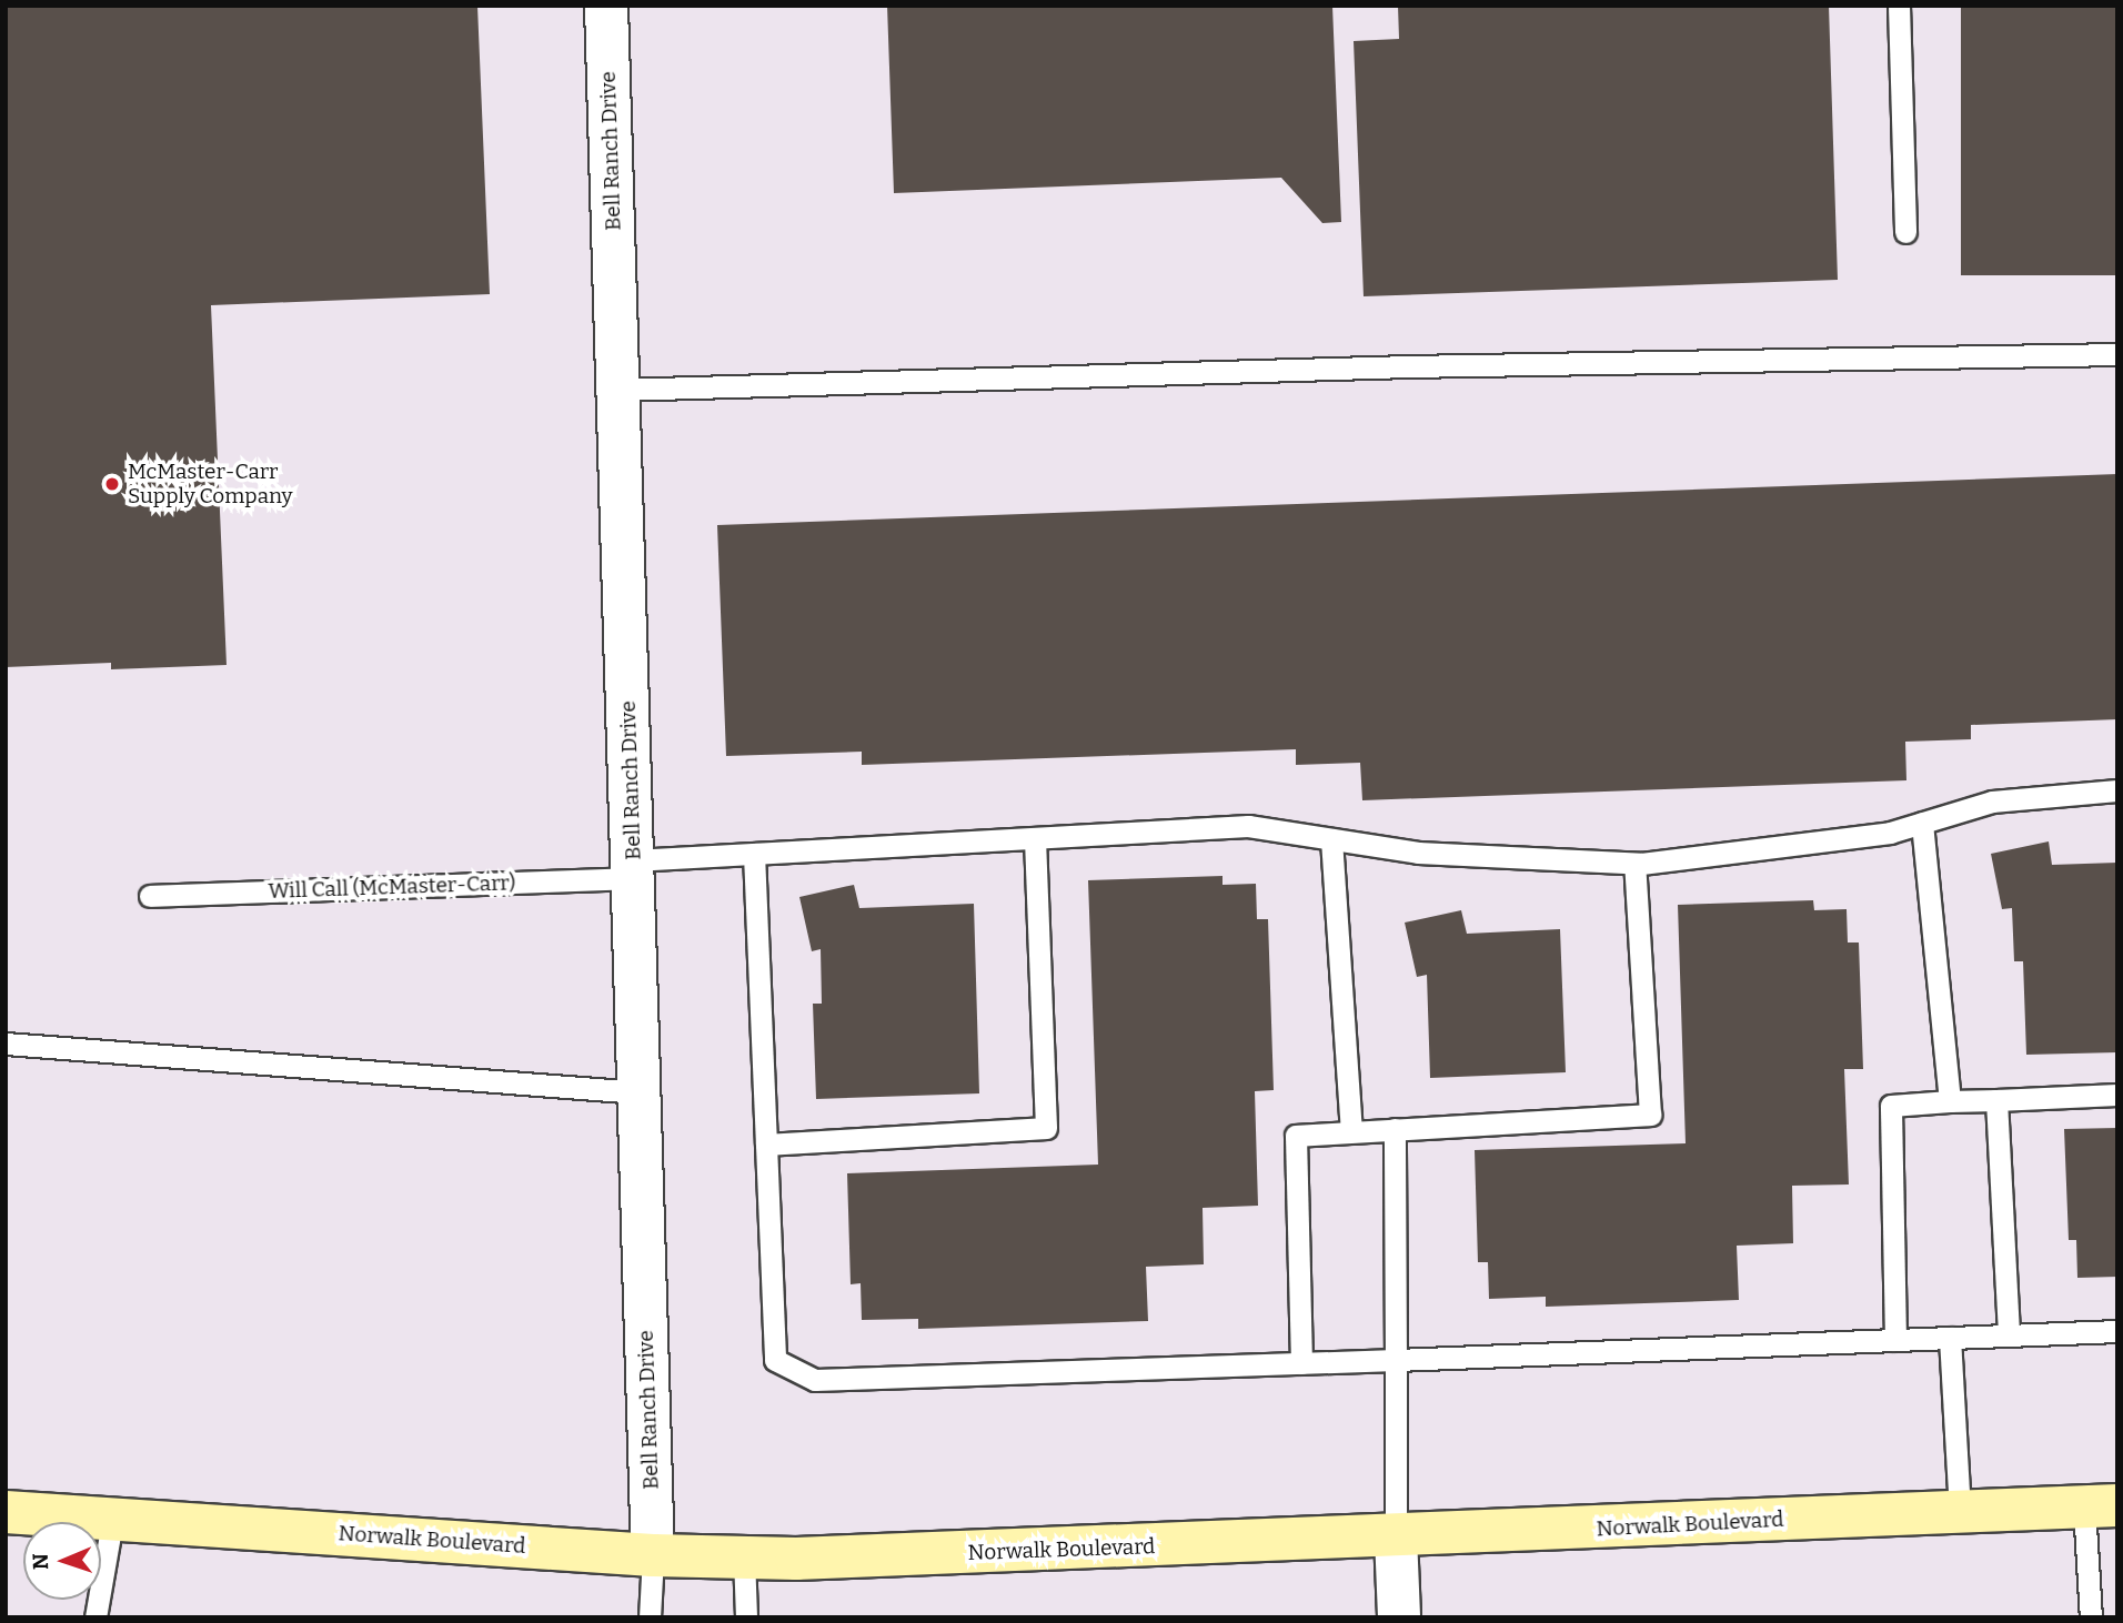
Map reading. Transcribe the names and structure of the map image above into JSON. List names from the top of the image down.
{
  "streets": {
    "main road": ["Norwalk Boulevard"],
    "street": ["Bell Ranch Drive"],
    "lane": ["Will Call (McMaster-Carr)"]
  },
  "crossings": [
    ["Bell Ranch Drive", "Will Call (McMaster-Carr)"],
    ["Bell Ranch Drive", "Norwalk Boulevard"]
  ],
  "places": ["McMaster-Carr Supply Company"],
  "north": "left"
}
